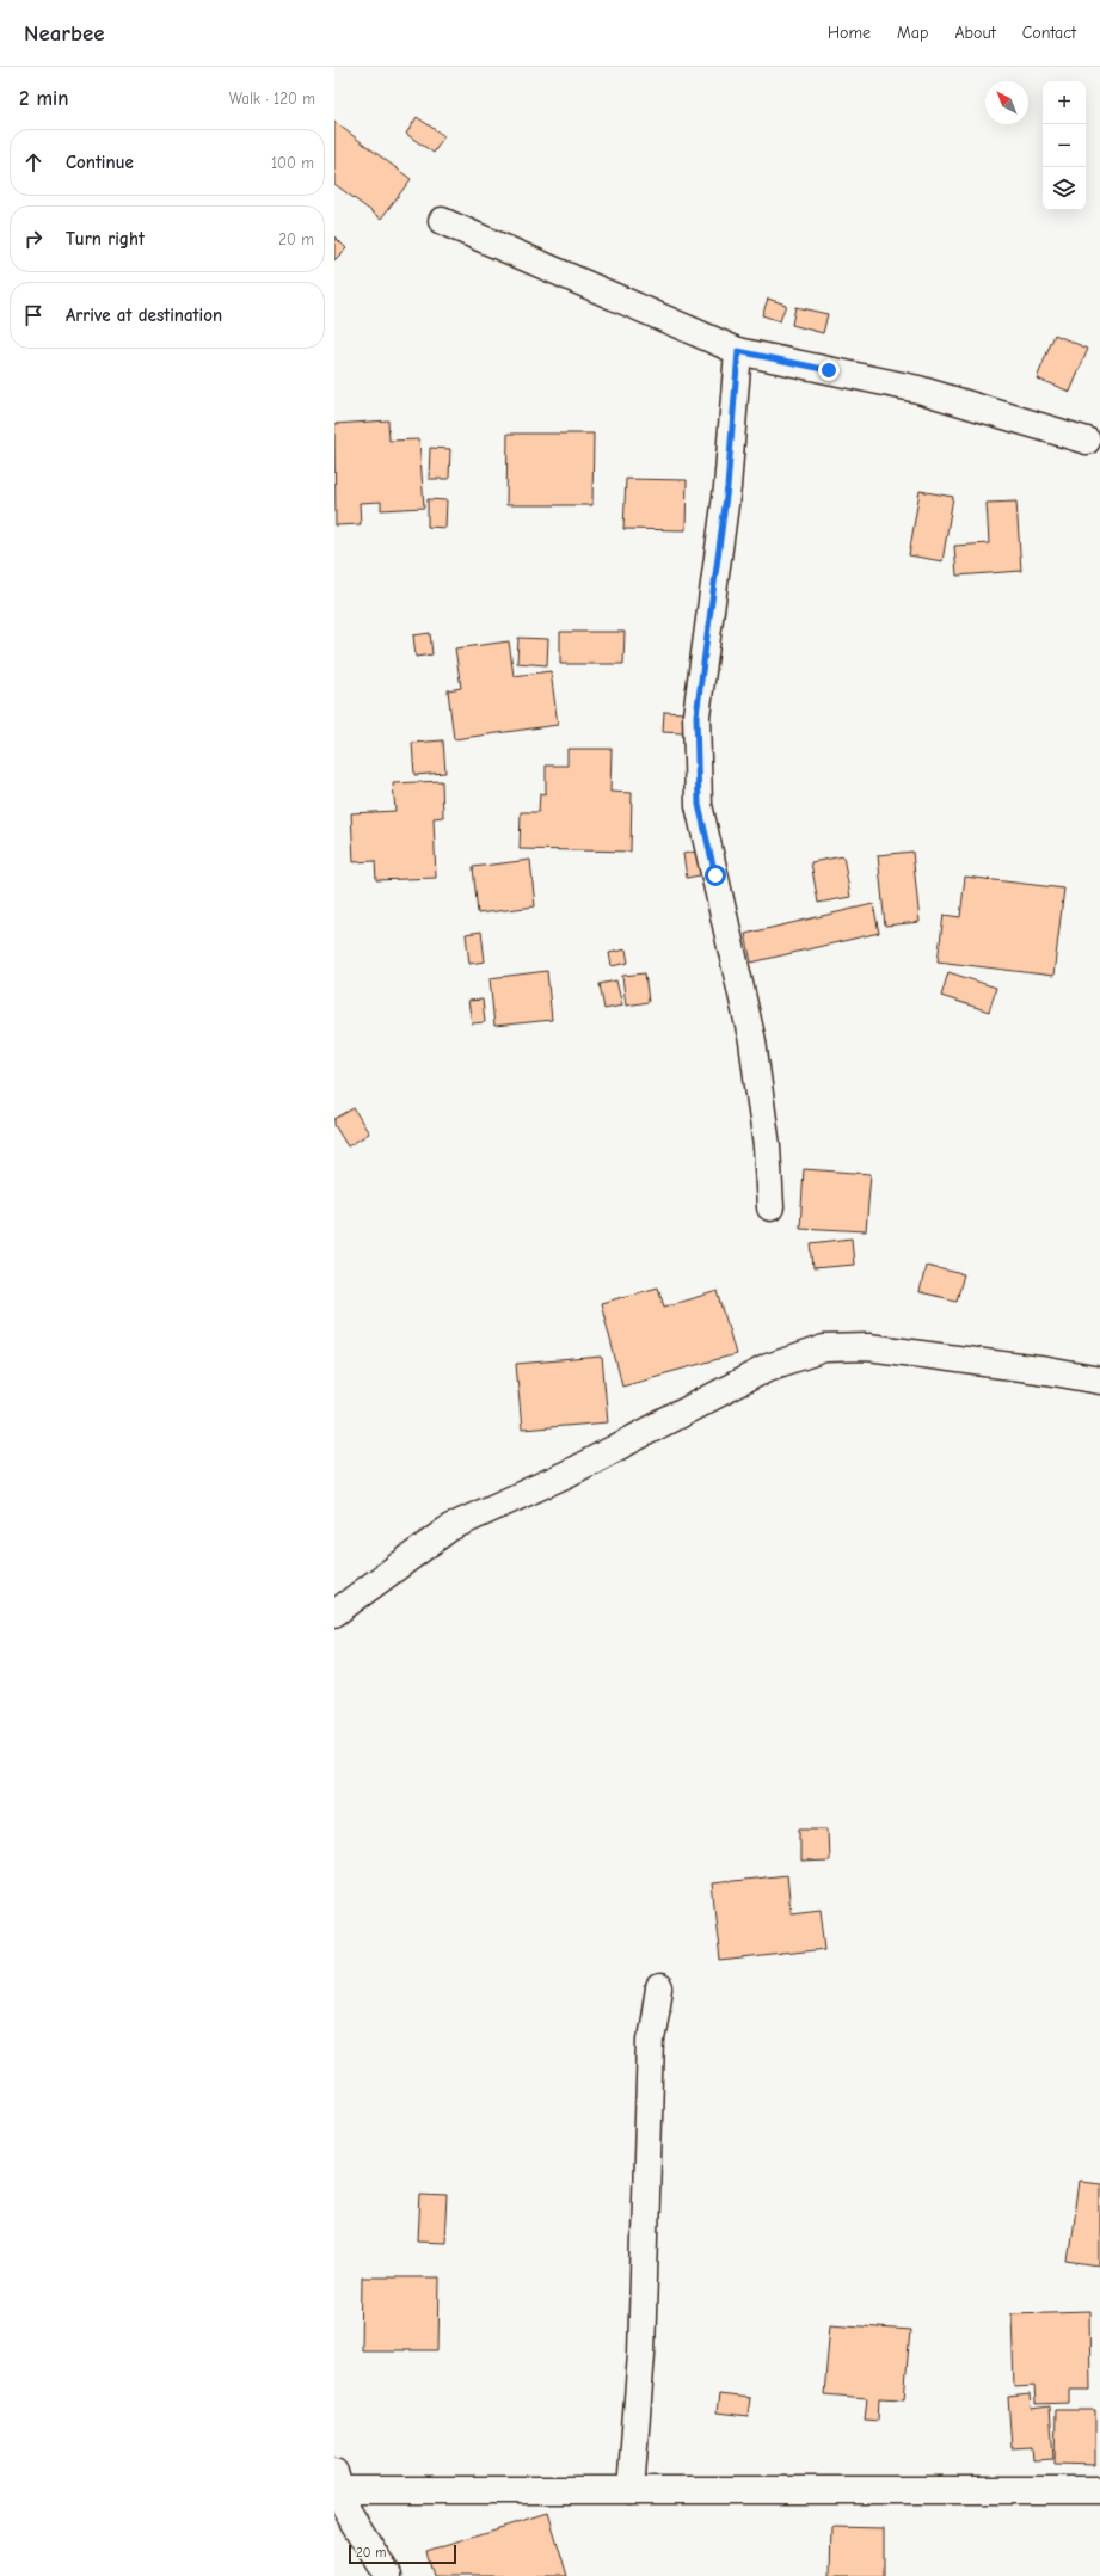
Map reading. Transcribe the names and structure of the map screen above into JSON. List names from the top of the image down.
{
  "scale_bar": "20 m",
  "north": "top left",
  "page": {
    "header": "Nearbee",
    "nav": [
      "Home",
      "Map",
      "About",
      "Contact"
    ],
    "heading": ["2 min", "Walk · 120 m"],
    "map_buttons": ["+", "−"],
    "list": [
      ["Continue", "100 m"],
      ["Turn right", "20 m"],
      "Arrive at destination"
    ],
    "scale": "20 m"
  }
}
